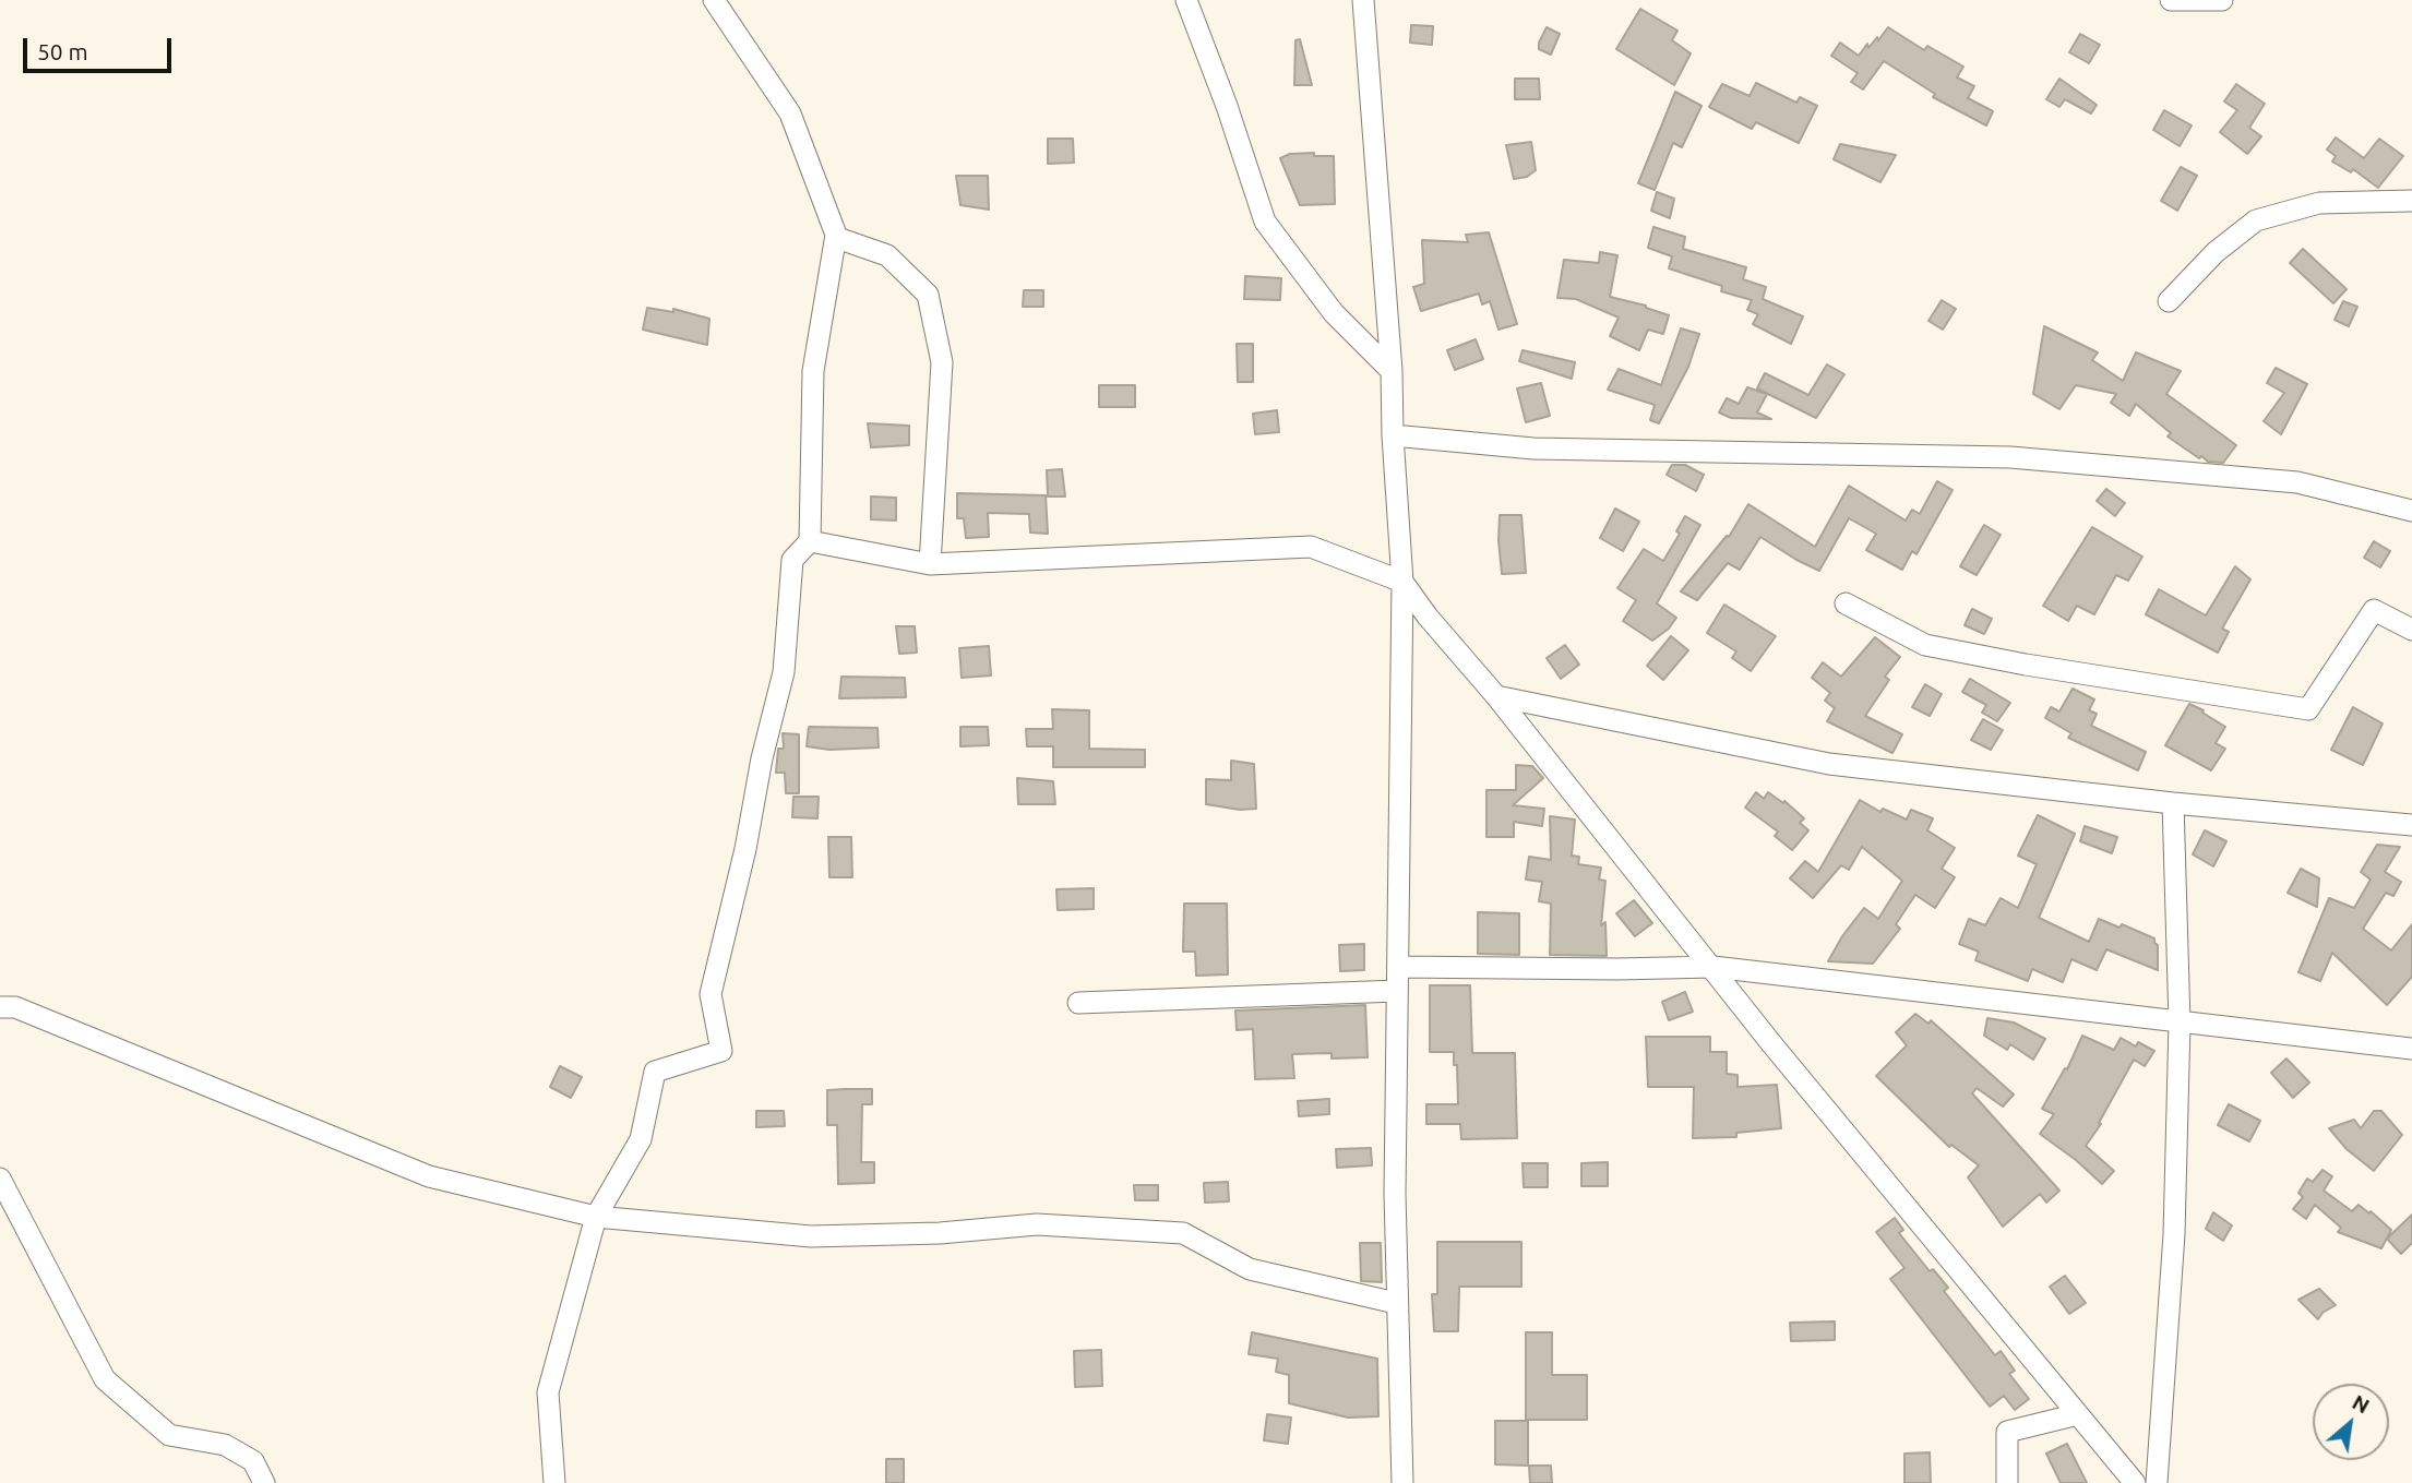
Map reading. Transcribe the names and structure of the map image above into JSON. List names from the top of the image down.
{
  "scale_bar": "50 m",
  "north": "top right"
}
